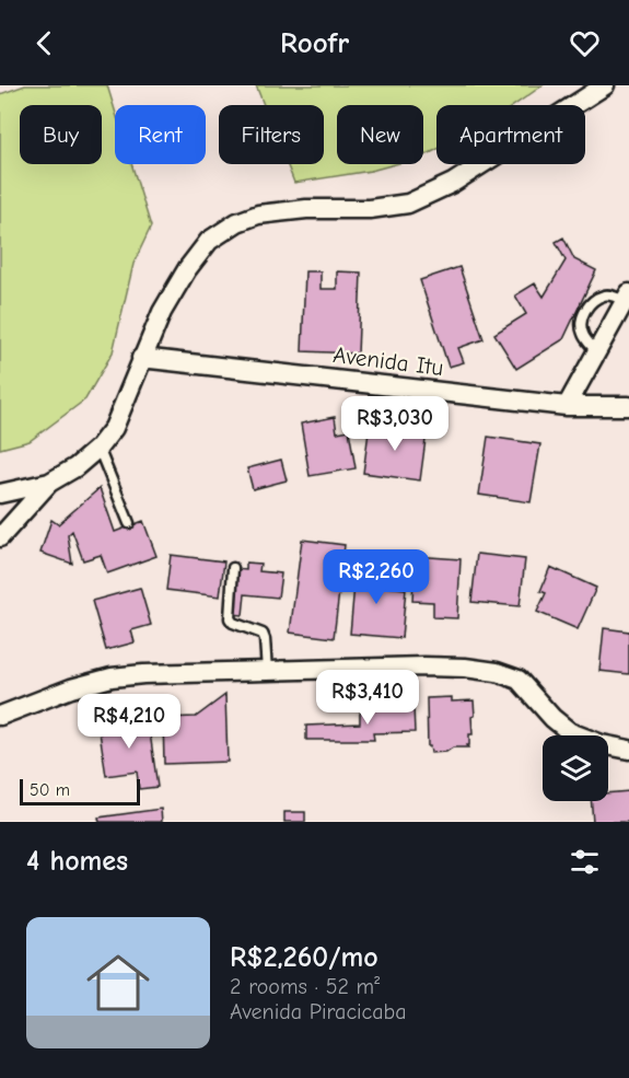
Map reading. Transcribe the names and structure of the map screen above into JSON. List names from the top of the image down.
{
  "streets": {
    "street": ["Avenida Itu"]
  },
  "scale_bar": "50 m",
  "page": {
    "header": "Roofr",
    "chip": [
      "Buy",
      "Rent",
      "Filters",
      "New",
      "Apartment"
    ],
    "price": [
      "R$3,030",
      "R$2,260",
      "R$3,410",
      "R$4,210"
    ],
    "scale": "50 m",
    "heading": "4 homes",
    "list": [
      {
        "name": "R$2,260/mo",
        "note": "2 rooms · 52 m² · Avenida Piracicaba"
      }
    ]
  }
}
